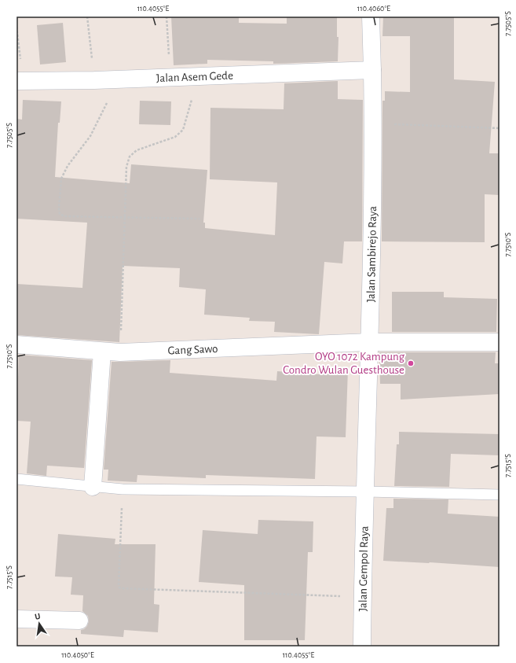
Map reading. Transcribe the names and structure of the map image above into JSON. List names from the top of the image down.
{
  "streets": {
    "street": [
      "Jalan Asem Gede",
      "Jalan Sambirejo Raya",
      "Gang Sawo",
      "Jalan Gempol Raya"
    ]
  },
  "crossings": [
    ["Jalan Asem Gede", "Jalan Sambirejo Raya"],
    ["Jalan Sambirejo Raya", "Gang Sawo"],
    ["Jalan Sambirejo Raya", "Jalan Gempol Raya"]
  ],
  "places": ["OYO 1072 Kampung Condro Wulan Guesthouse"],
  "north": "top",
  "coordinates": [
    "110.4055°E",
    "110.4060°E",
    "7.7505°S",
    "7.7510°S",
    "7.7515°S",
    "110.4050°E"
  ]
}
